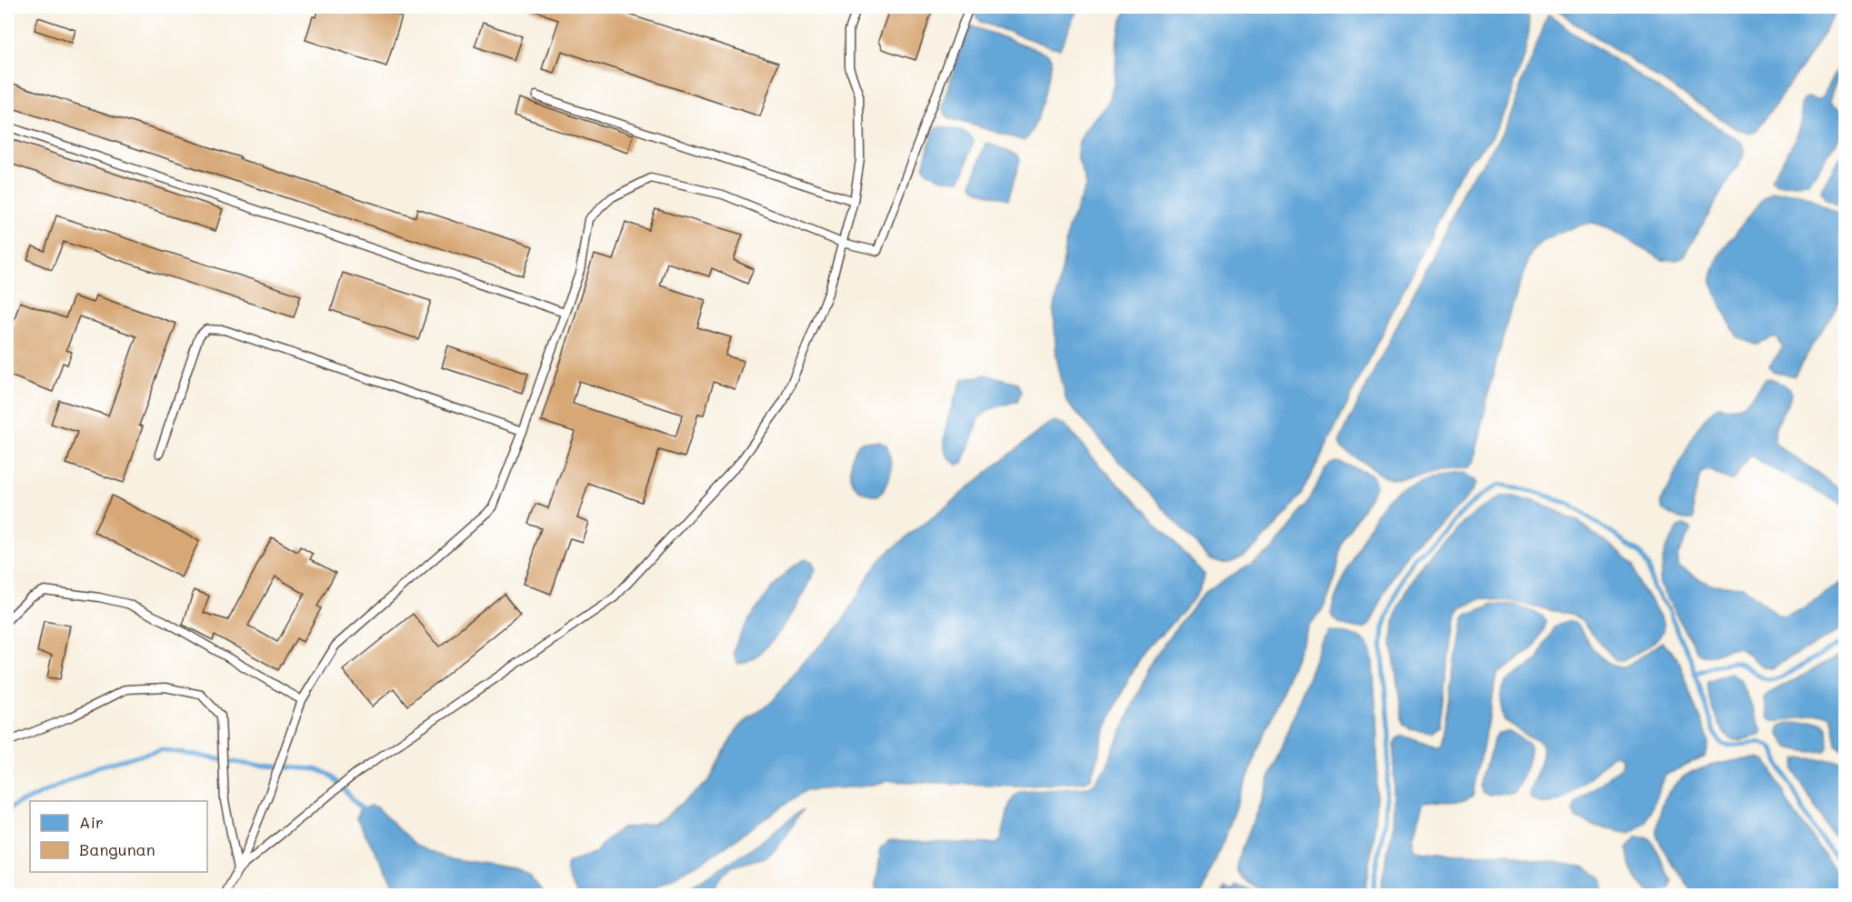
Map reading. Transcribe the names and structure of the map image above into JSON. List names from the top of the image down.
{
  "legend": ["Air", "Bangunan"]
}
